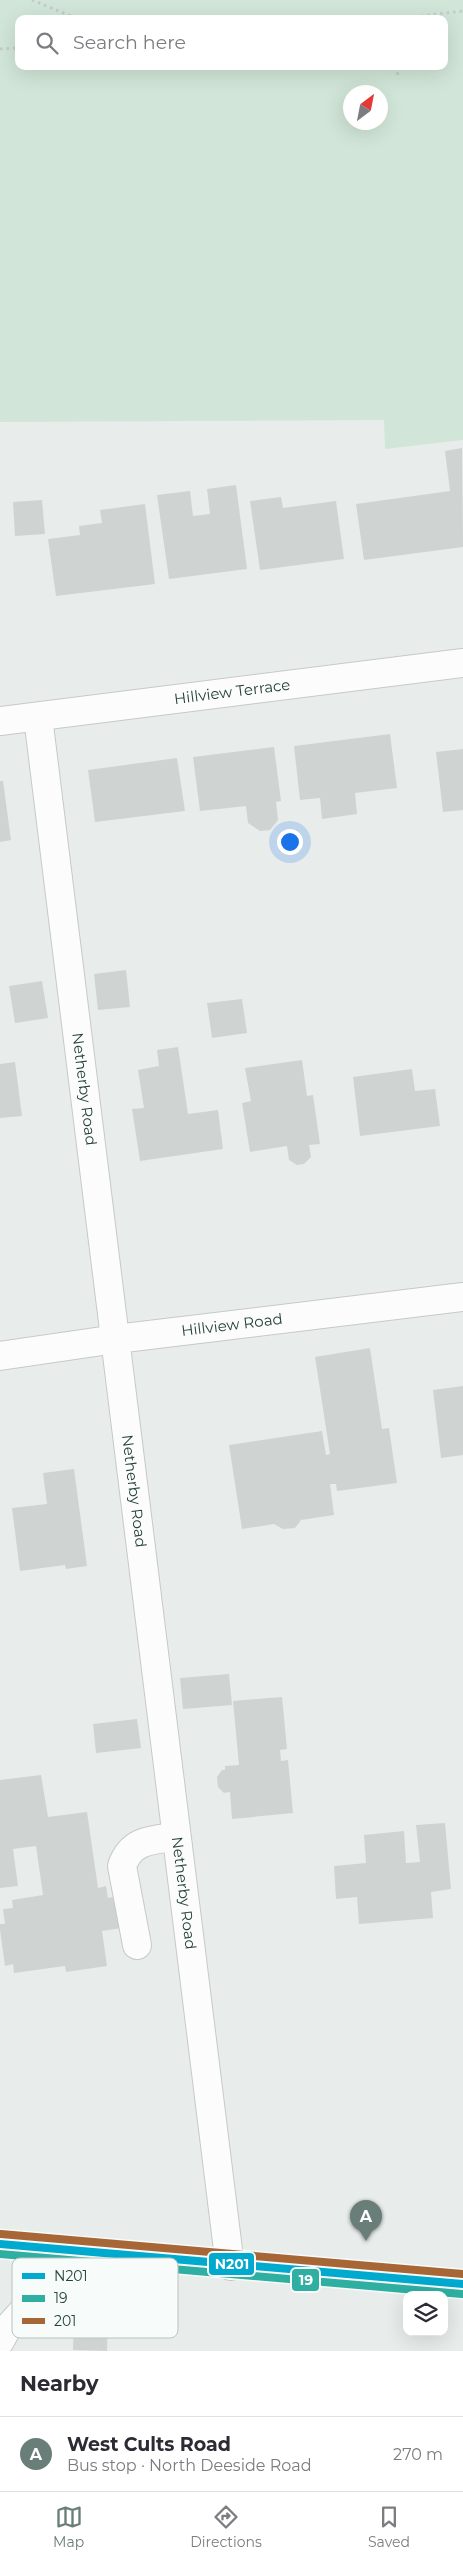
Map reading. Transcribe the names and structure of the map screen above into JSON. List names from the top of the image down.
{
  "streets": {
    "street": ["Hillview Terrace", "Netherby Road", "Hillview Road"]
  },
  "crossings": [
    ["Hillview Terrace", "Netherby Road"],
    ["Netherby Road", "Hillview Road"]
  ],
  "lines": ["transit line 201", "transit line N201", "transit line 19"],
  "legend": ["N201", "19", "201"],
  "north": "top right",
  "page": {
    "search": "Search here",
    "pins": "A",
    "heading": "Nearby",
    "list": [
      {
        "mark": "A",
        "name": "West Cults Road",
        "note": "Bus stop · North Deeside Road",
        "value": "270 m"
      }
    ],
    "nav": ["Map", "Directions", "Saved"]
  }
}
